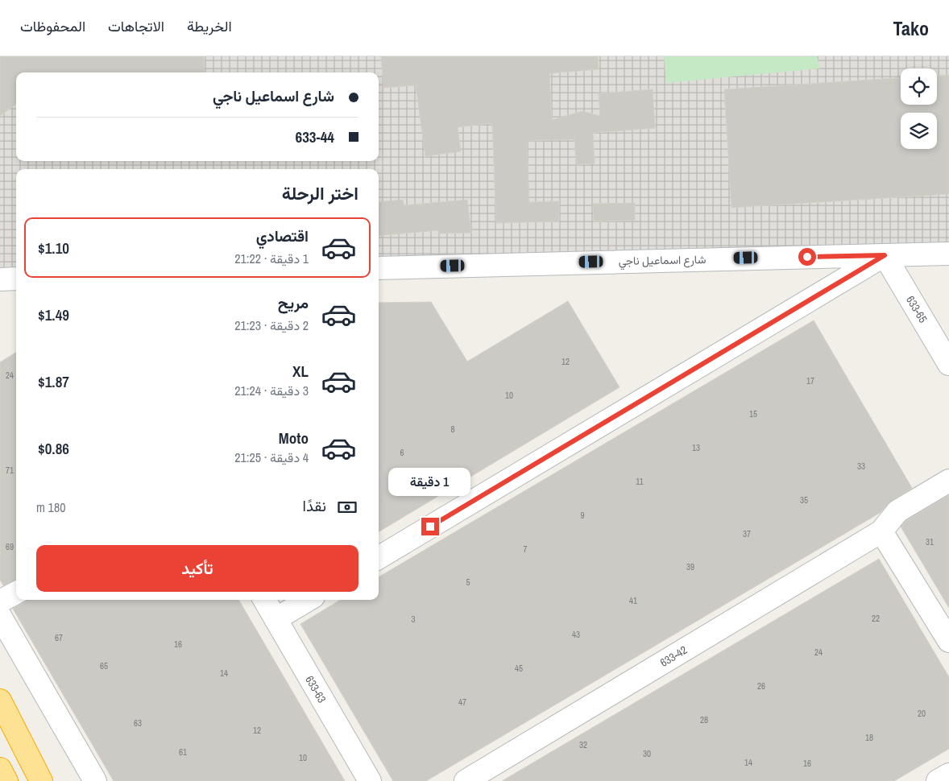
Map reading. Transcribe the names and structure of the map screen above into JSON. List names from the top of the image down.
{
  "streets": {
    "street": [
      "شارع اسماعيل ناجي",
      "633-65",
      "633-42",
      "633-63"
    ]
  },
  "crossings": [
    ["شارع اسماعيل ناجي", "633-65"]
  ],
  "house_numbers": [
    "12",
    "24",
    "17",
    "10",
    "15",
    "8",
    "13",
    "6",
    "33",
    "71",
    "11",
    "35",
    "9",
    "37",
    "31",
    "69",
    "7",
    "39",
    "5",
    "41",
    "22",
    "3",
    "43",
    "67",
    "16",
    "24",
    "65",
    "45",
    "14",
    "26",
    "47",
    "20",
    "28",
    "63",
    "12",
    "18",
    "32",
    "61",
    "30",
    "10",
    "14",
    "16"
  ],
  "page": {
    "header": "Tako",
    "nav": ["الخريطة", "الاتجاهات", "المحفوظات"],
    "banner": ["شارع اسماعيل ناجي", "633-44"],
    "heading": "اختر الرحلة",
    "list": [
      {
        "name": "اقتصادي",
        "note": "1 دقيقة · 21:22",
        "value": "$1.10"
      },
      {
        "name": "مريح",
        "note": "2 دقيقة · 21:23",
        "value": "$1.49"
      },
      {
        "name": "XL",
        "note": "3 دقيقة · 21:24",
        "value": "$1.87"
      },
      {
        "name": "Moto",
        "note": "4 دقيقة · 21:25",
        "value": "$0.86"
      }
    ],
    "bubble": "1 دقيقة",
    "pay": ["نقدًا", "180 m"],
    "buttons": "تأكيد"
  }
}
